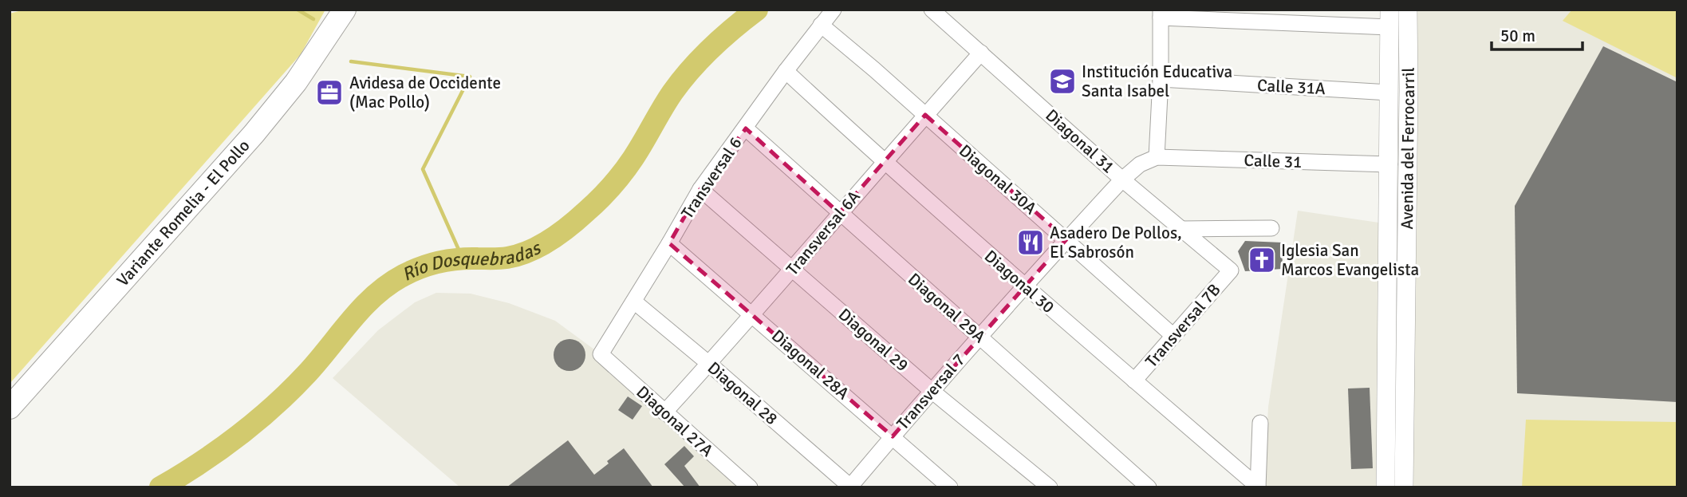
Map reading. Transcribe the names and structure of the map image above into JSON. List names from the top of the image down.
{
  "streets": {
    "highway": ["Variante Romelia - El Pollo"],
    "main road": ["Avenida del Ferrocarril"],
    "street": [
      "Calle 31A",
      "Diagonal 31",
      "Calle 31",
      "Transversal 6",
      "Diagonal 30A",
      "Transversal 6A",
      "Diagonal 30",
      "Diagonal 29A",
      "Transversal 7B",
      "Diagonal 29",
      "Diagonal 28A",
      "Transversal 7",
      "Diagonal 28",
      "Diagonal 27A"
    ]
  },
  "crossings": [
    ["Calle 31A", "Avenida del Ferrocarril"],
    ["Diagonal 31", "Transversal 6A"],
    ["Diagonal 31", "Transversal 7B"],
    ["Diagonal 31", "Transversal 7"],
    ["Avenida del Ferrocarril", "Calle 31"],
    ["Calle 31", "Transversal 7"],
    ["Transversal 6", "Diagonal 30A"],
    ["Transversal 6", "Diagonal 30"],
    ["Transversal 6", "Diagonal 29A"],
    ["Transversal 6", "Diagonal 29"],
    ["Transversal 6", "Diagonal 28A"],
    ["Transversal 6", "Diagonal 28"],
    ["Transversal 6", "Diagonal 27A"],
    ["Diagonal 30A", "Transversal 6A"],
    ["Diagonal 30A", "Transversal 7B"],
    ["Diagonal 30A", "Transversal 7"],
    ["Transversal 6A", "Diagonal 30"],
    ["Transversal 6A", "Diagonal 29A"],
    ["Transversal 6A", "Diagonal 29"],
    ["Transversal 6A", "Diagonal 28A"],
    ["Transversal 6A", "Diagonal 28"],
    ["Transversal 6A", "Diagonal 27A"],
    ["Diagonal 30", "Transversal 7B"],
    ["Diagonal 30", "Transversal 7"],
    ["Diagonal 29A", "Transversal 7"],
    ["Diagonal 29", "Transversal 7"],
    ["Diagonal 28A", "Transversal 7"],
    ["Transversal 7", "Diagonal 28"]
  ],
  "water": ["Río Dosquebradas"],
  "places": {
    "school or university": ["Institución Educativa Santa Isabel"],
    "office": ["Avidesa de Occidente (Mac Pollo)"],
    "restaurant": ["Asadero De Pollos, El Sabrosón"],
    "church": ["Iglesia San Marcos Evangelista"]
  },
  "scale_bar": "50 m"
}
